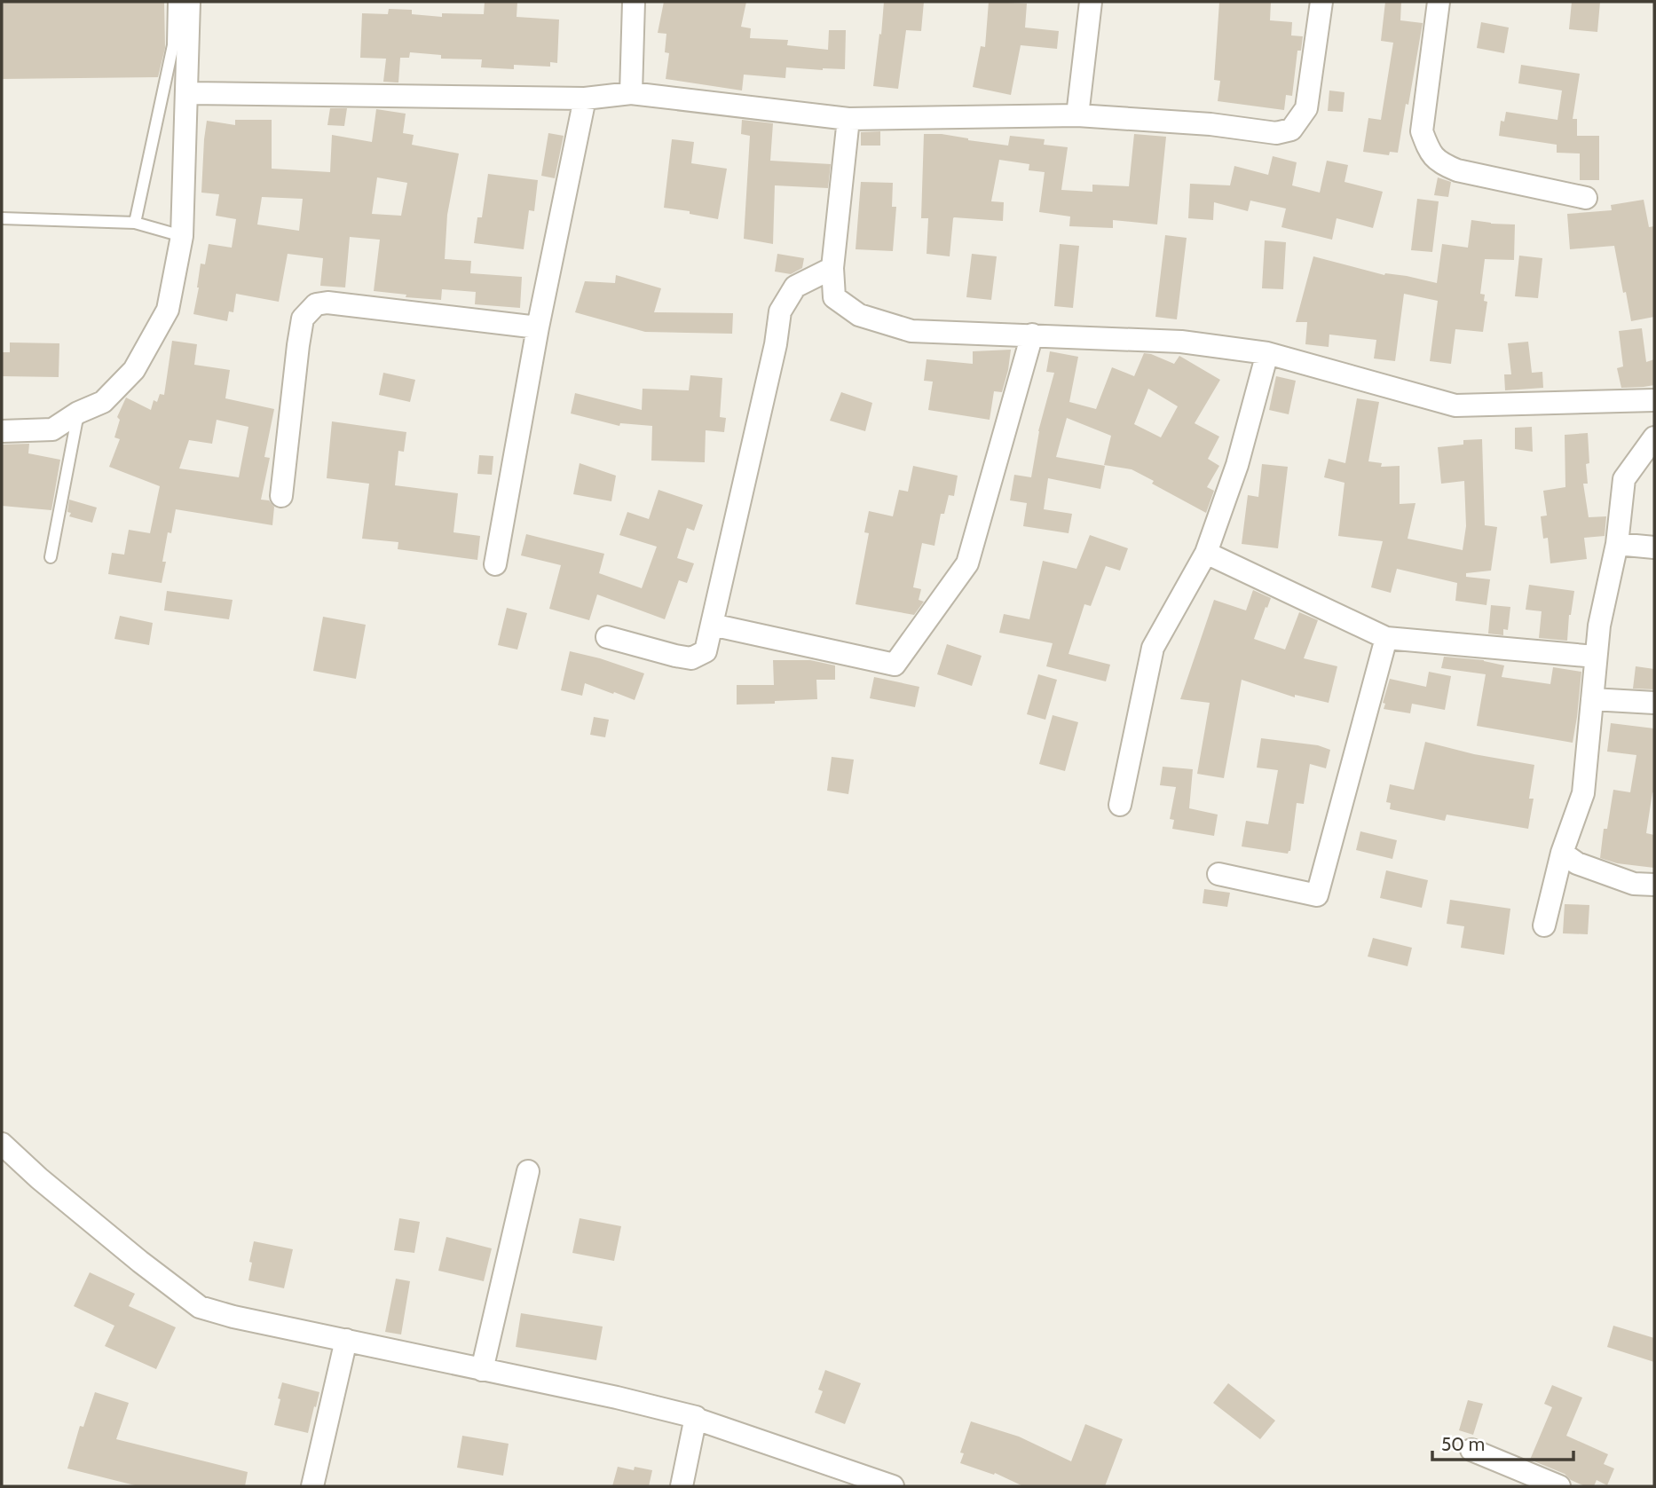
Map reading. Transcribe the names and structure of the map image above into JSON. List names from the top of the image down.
{
  "scale_bar": "50 m"
}
